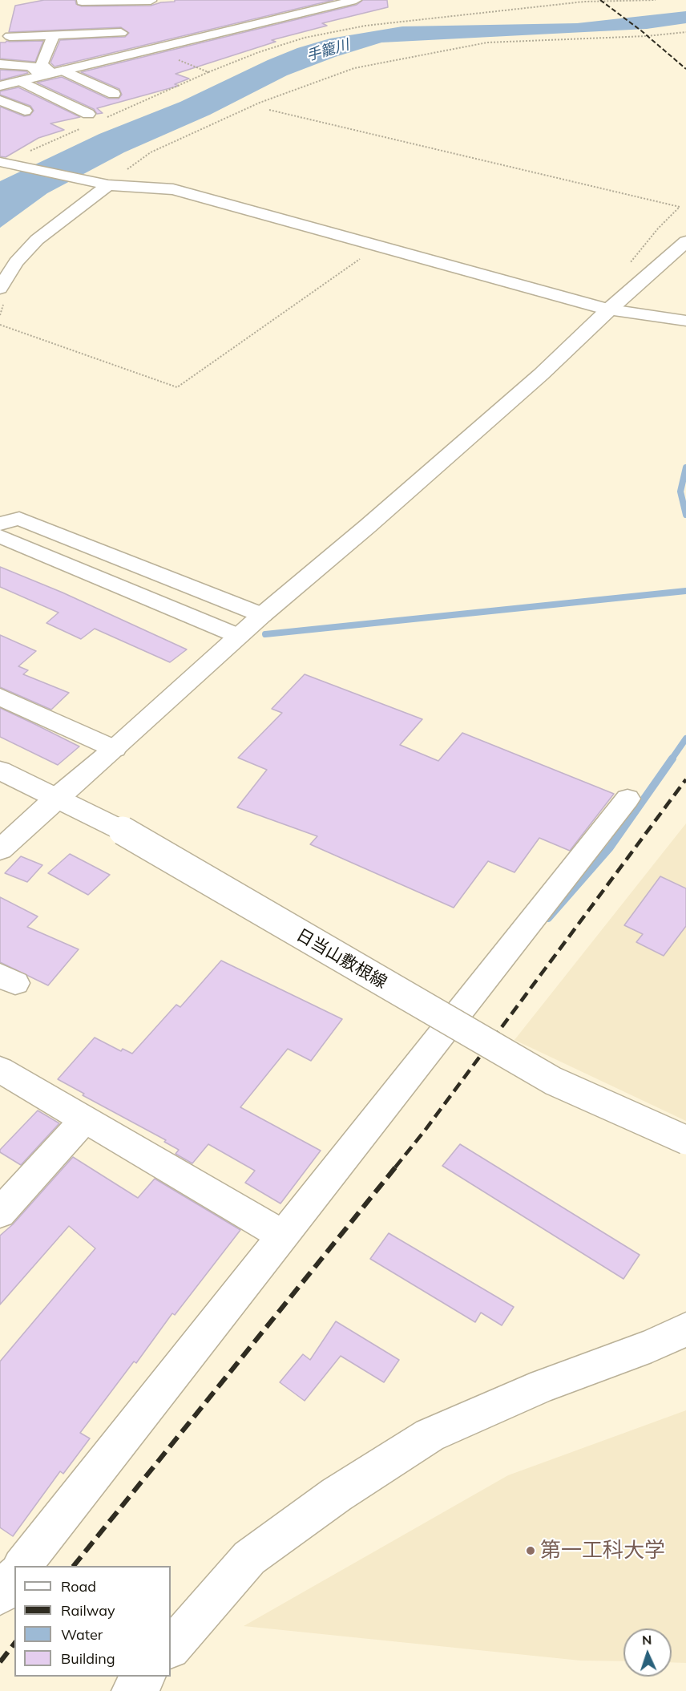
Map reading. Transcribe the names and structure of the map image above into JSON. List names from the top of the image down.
{
  "streets": {
    "street": ["日当山敷根線"]
  },
  "water": ["手籠川"],
  "places": ["第一工科大学"],
  "legend": [
    "Road",
    "Railway",
    "Water",
    "Building"
  ],
  "north": "top"
}
